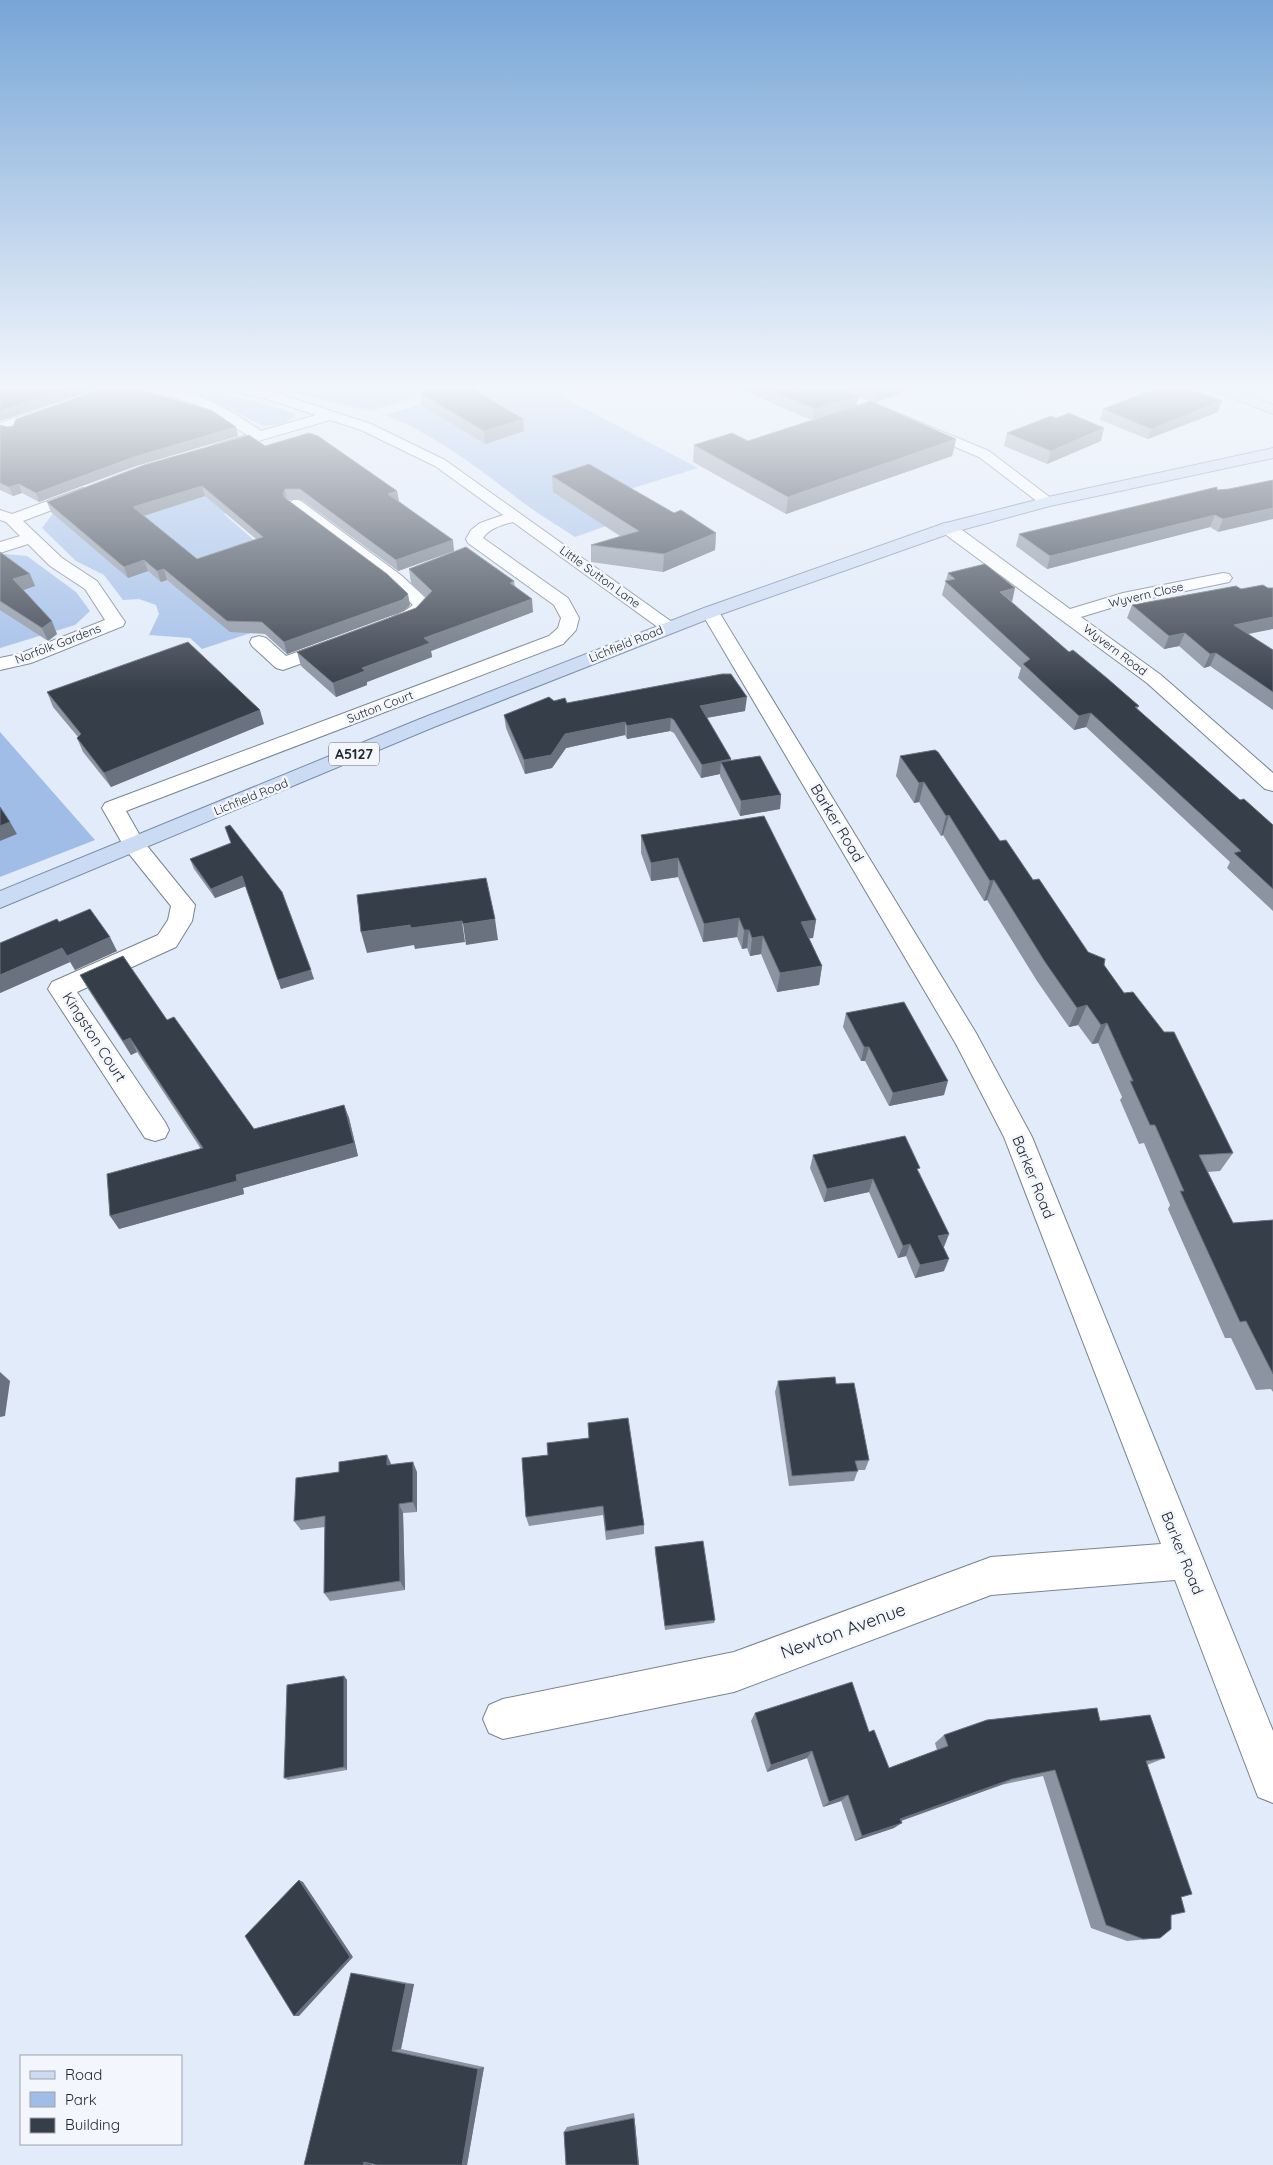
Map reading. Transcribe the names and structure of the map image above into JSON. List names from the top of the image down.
{
  "streets": {
    "main road": ["Lichfield Road", "A5127"],
    "street": [
      "Little Sutton Lane",
      "Wyvern Close",
      "Norfolk Gardens",
      "Wyvern Road",
      "Sutton Court",
      "Barker Road",
      "Kingston Court",
      "Newton Avenue"
    ]
  },
  "crossings": [
    ["Little Sutton Lane", "Lichfield Road"],
    ["Little Sutton Lane", "Sutton Court"],
    ["Wyvern Close", "Wyvern Road"],
    ["Lichfield Road", "Wyvern Road"],
    ["Lichfield Road", "Sutton Court"],
    ["Lichfield Road", "Barker Road"],
    ["Lichfield Road", "Kingston Court"],
    ["Sutton Court", "Kingston Court"],
    ["Barker Road", "Newton Avenue"]
  ],
  "legend": ["Road", "Park", "Building"]
}
